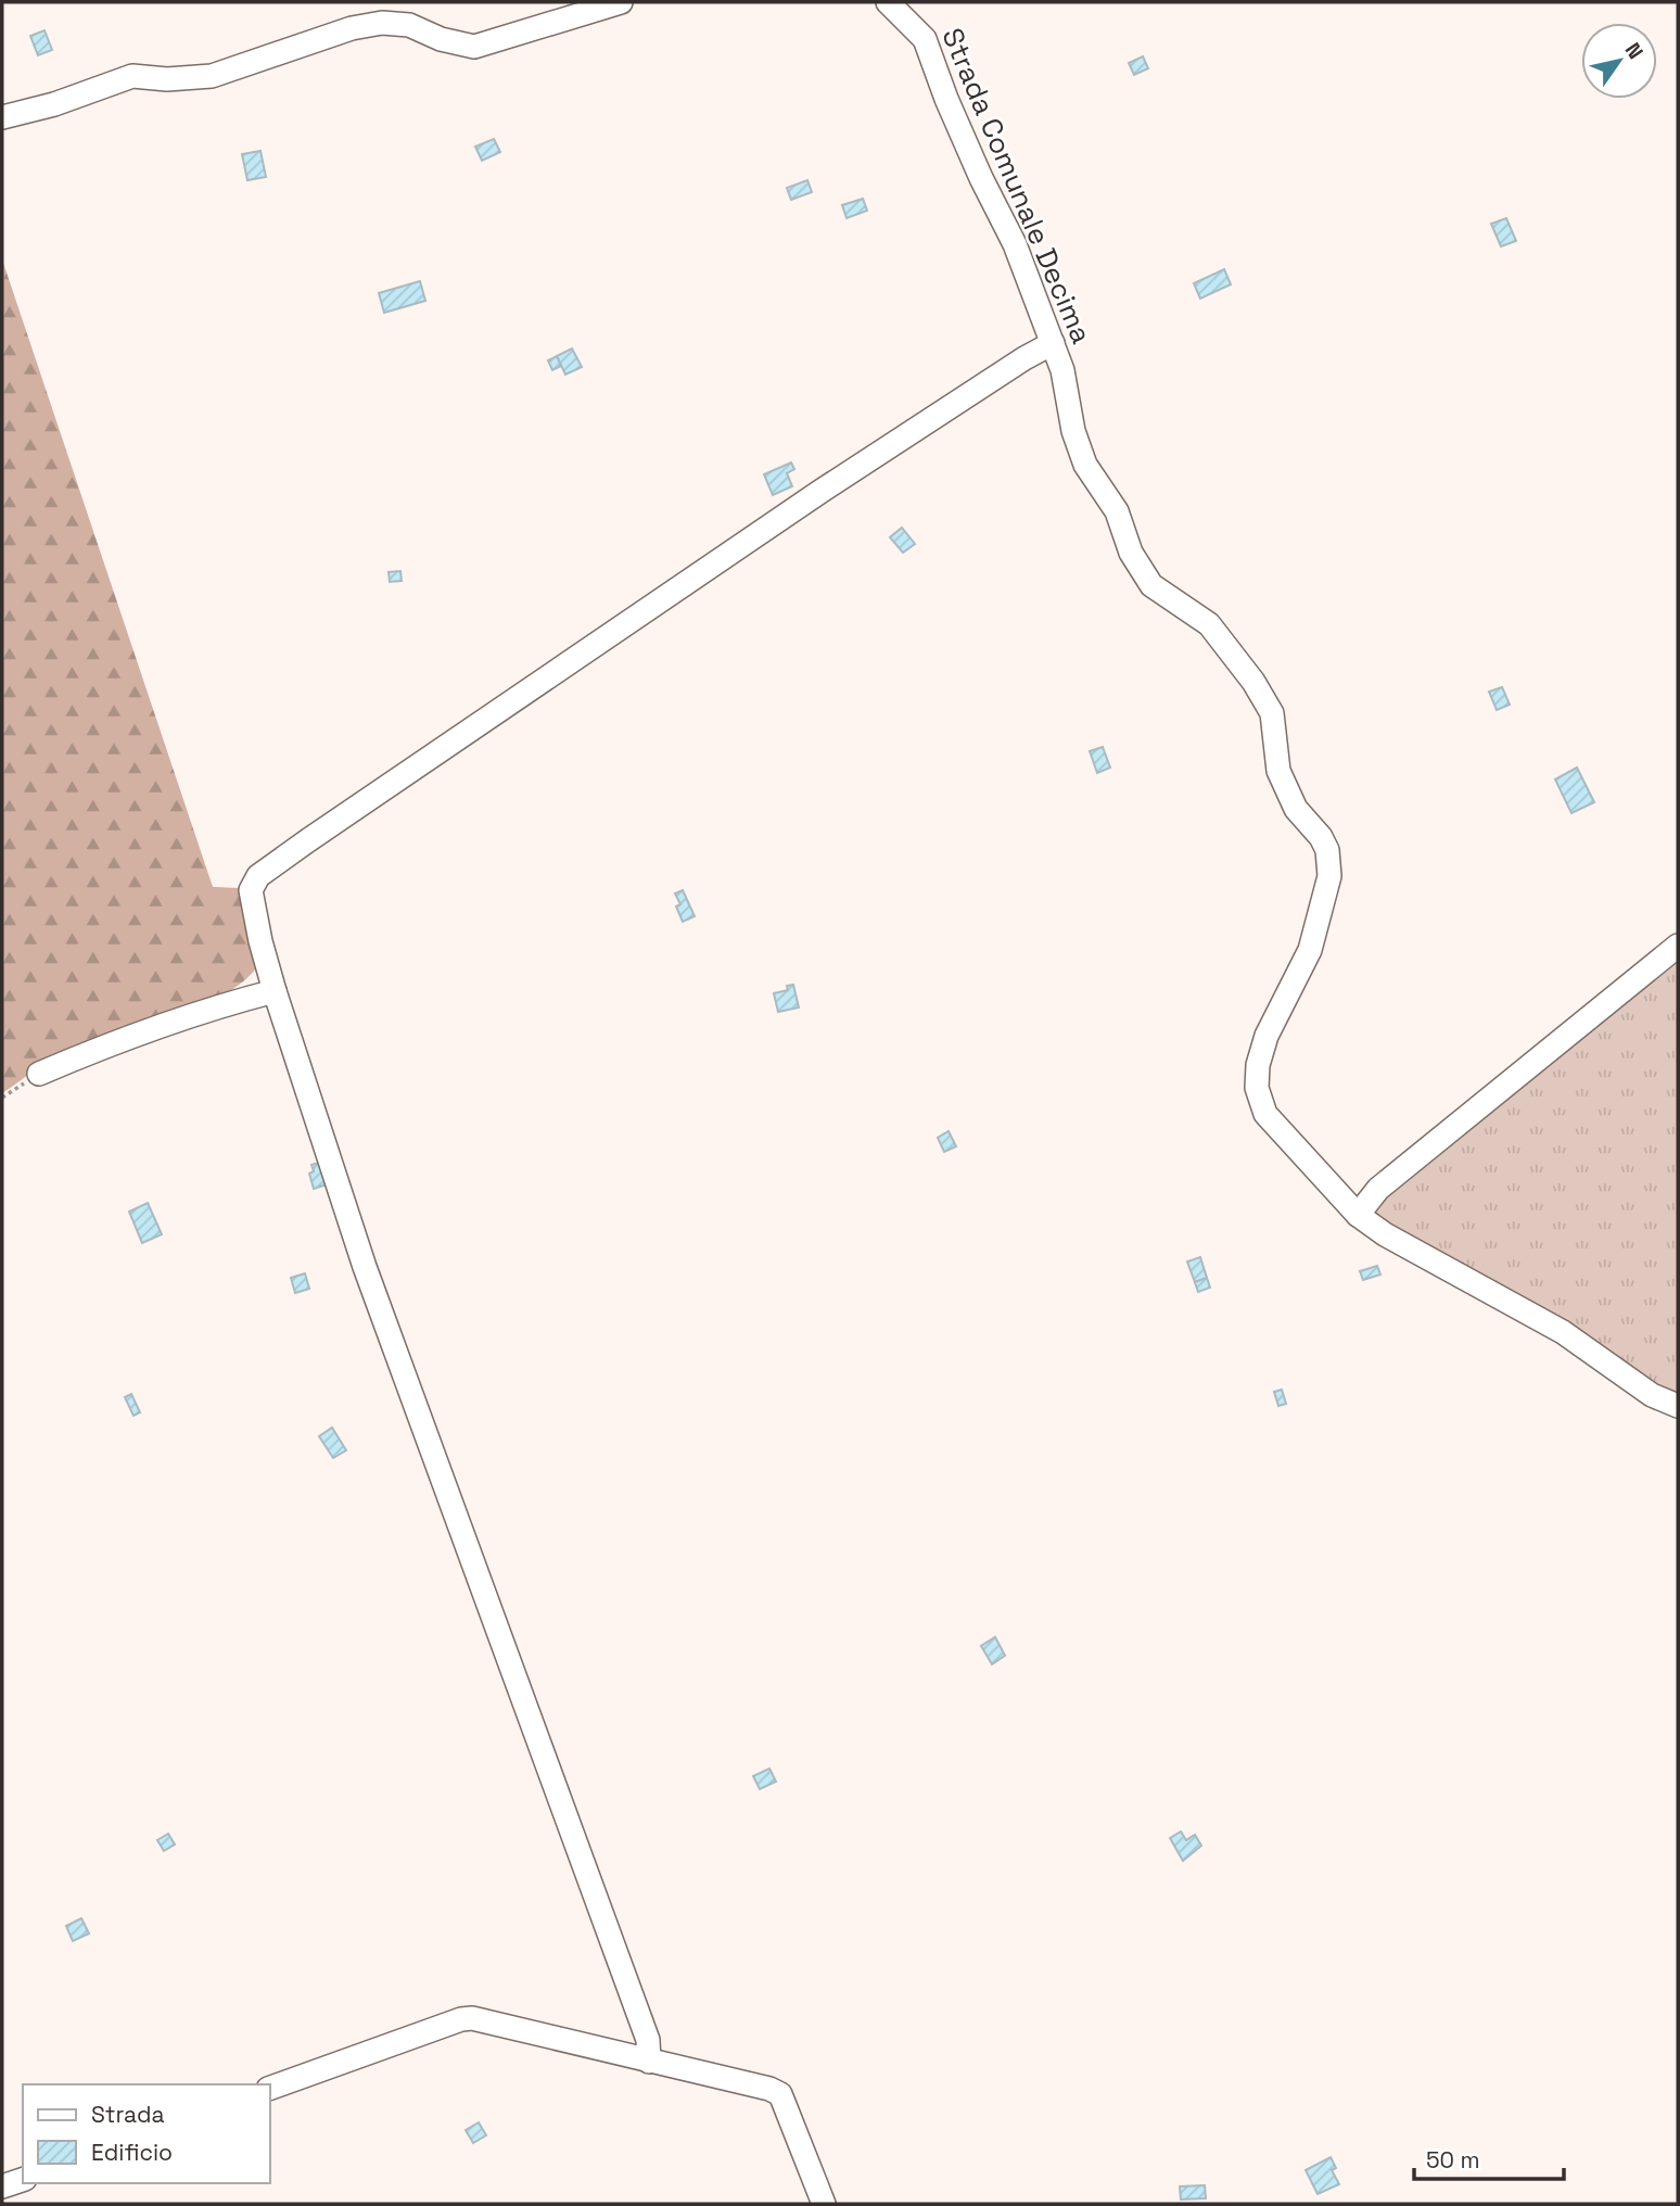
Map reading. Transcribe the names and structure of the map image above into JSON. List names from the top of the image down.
{
  "streets": {
    "street": ["Strada Comunale Decima"]
  },
  "legend": ["Strada", "Edificio"],
  "scale_bar": "50 m",
  "north": "top right"
}
